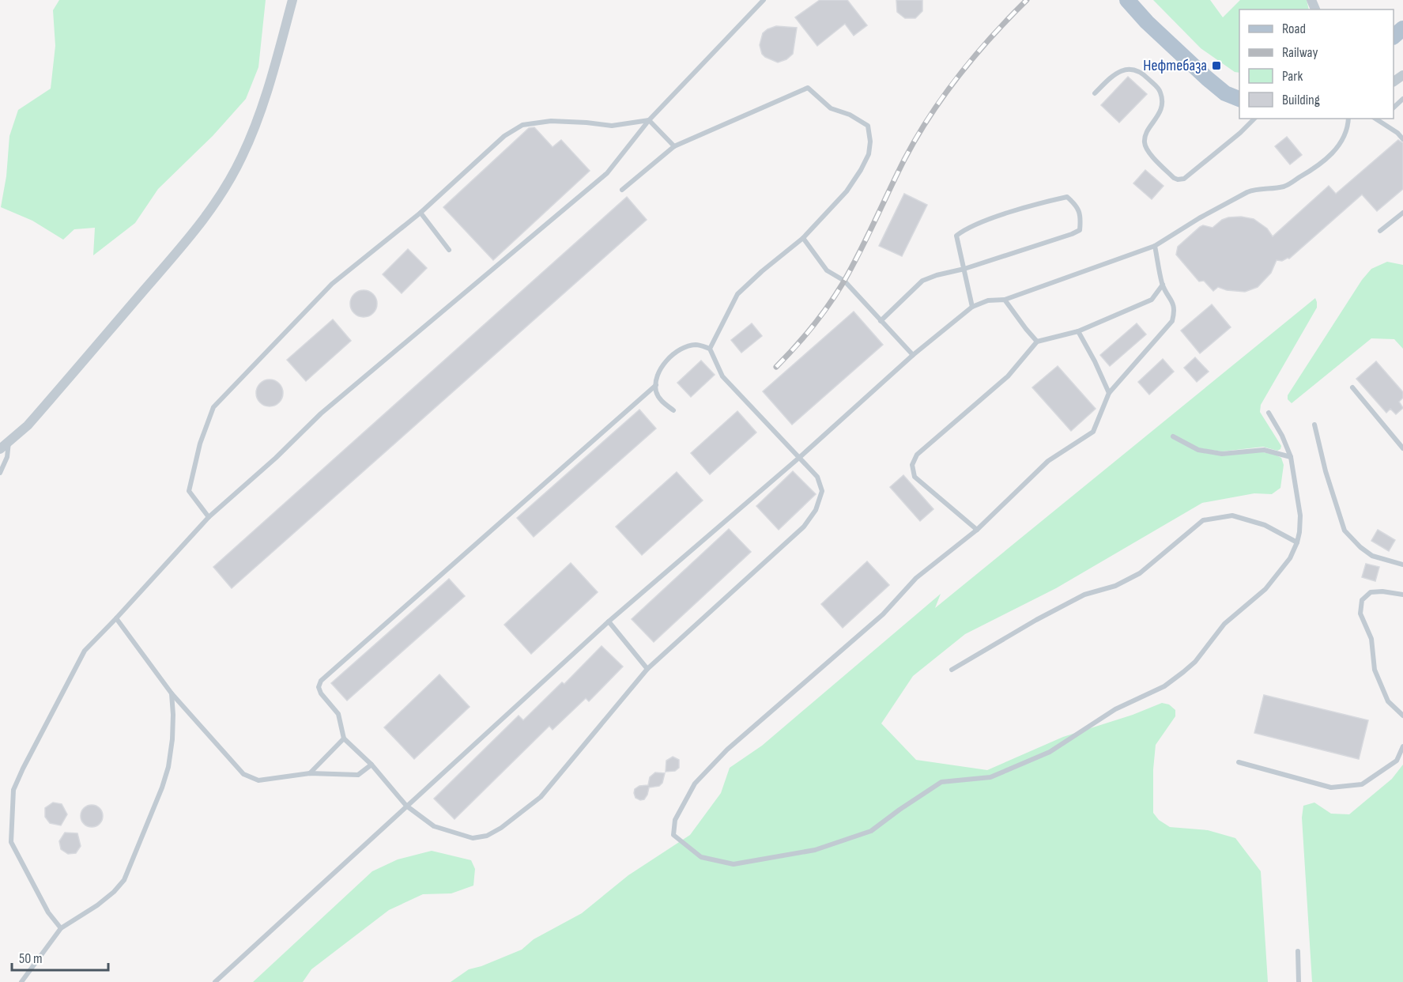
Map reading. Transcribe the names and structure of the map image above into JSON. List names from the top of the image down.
{
  "places": {
    "transit": ["Нефтебаза"]
  },
  "legend": [
    "Road",
    "Railway",
    "Park",
    "Building"
  ],
  "scale_bar": "50 m"
}
